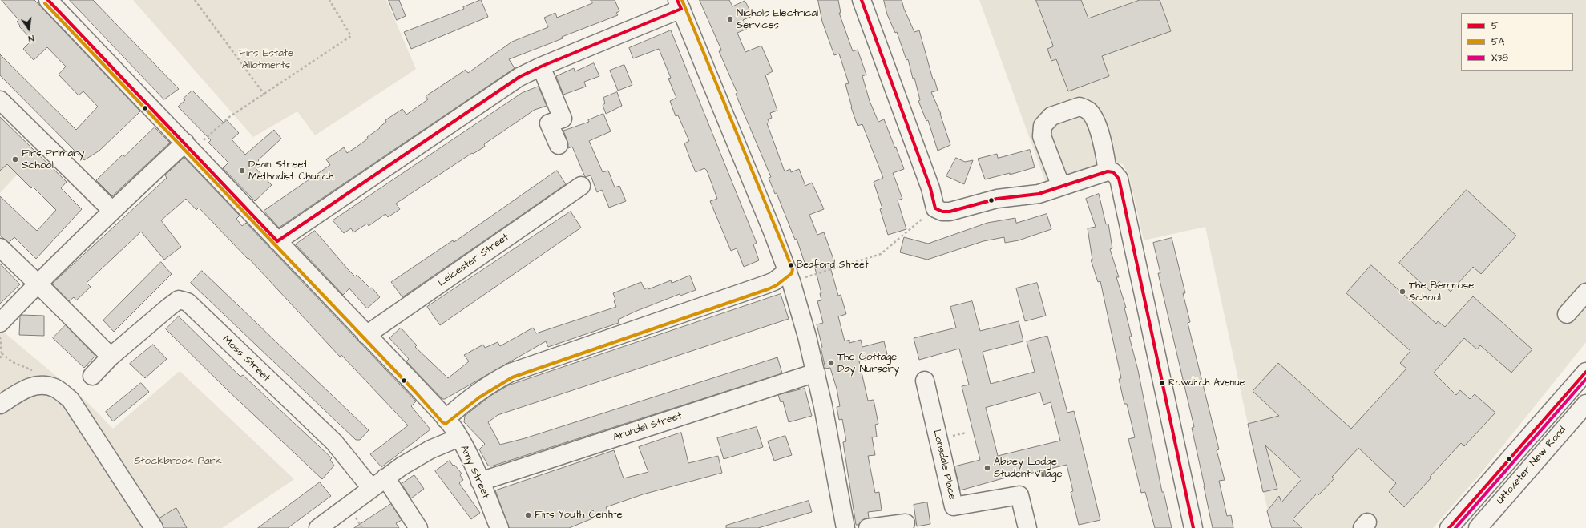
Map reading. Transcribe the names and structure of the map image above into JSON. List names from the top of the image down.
{
  "streets": {
    "street": [
      "Leicester Street",
      "Moss Street",
      "Arundel Street",
      "Lonsdale Place",
      "Uttoxeter New Road",
      "Amy Street"
    ]
  },
  "crossings": [
    ["Leicester Street", "Amy Street"],
    ["Arundel Street", "Amy Street"]
  ],
  "parks": ["Firs Estate Allotments", "Stockbrook Park"],
  "places": [
    "Nichols Electrical Services",
    "Firs Primary School",
    "Dean Street Methodist Church",
    "Bedford Street",
    "The Bemrose School",
    "The Cottage Day Nursery",
    "Rowditch Avenue",
    "Abbey Lodge Student Village",
    "Firs Youth Centre"
  ],
  "lines": ["transit line 5", "transit line 5A", "transit line X38"],
  "legend": ["5", "5A", "X38"],
  "north": "bottom"
}
